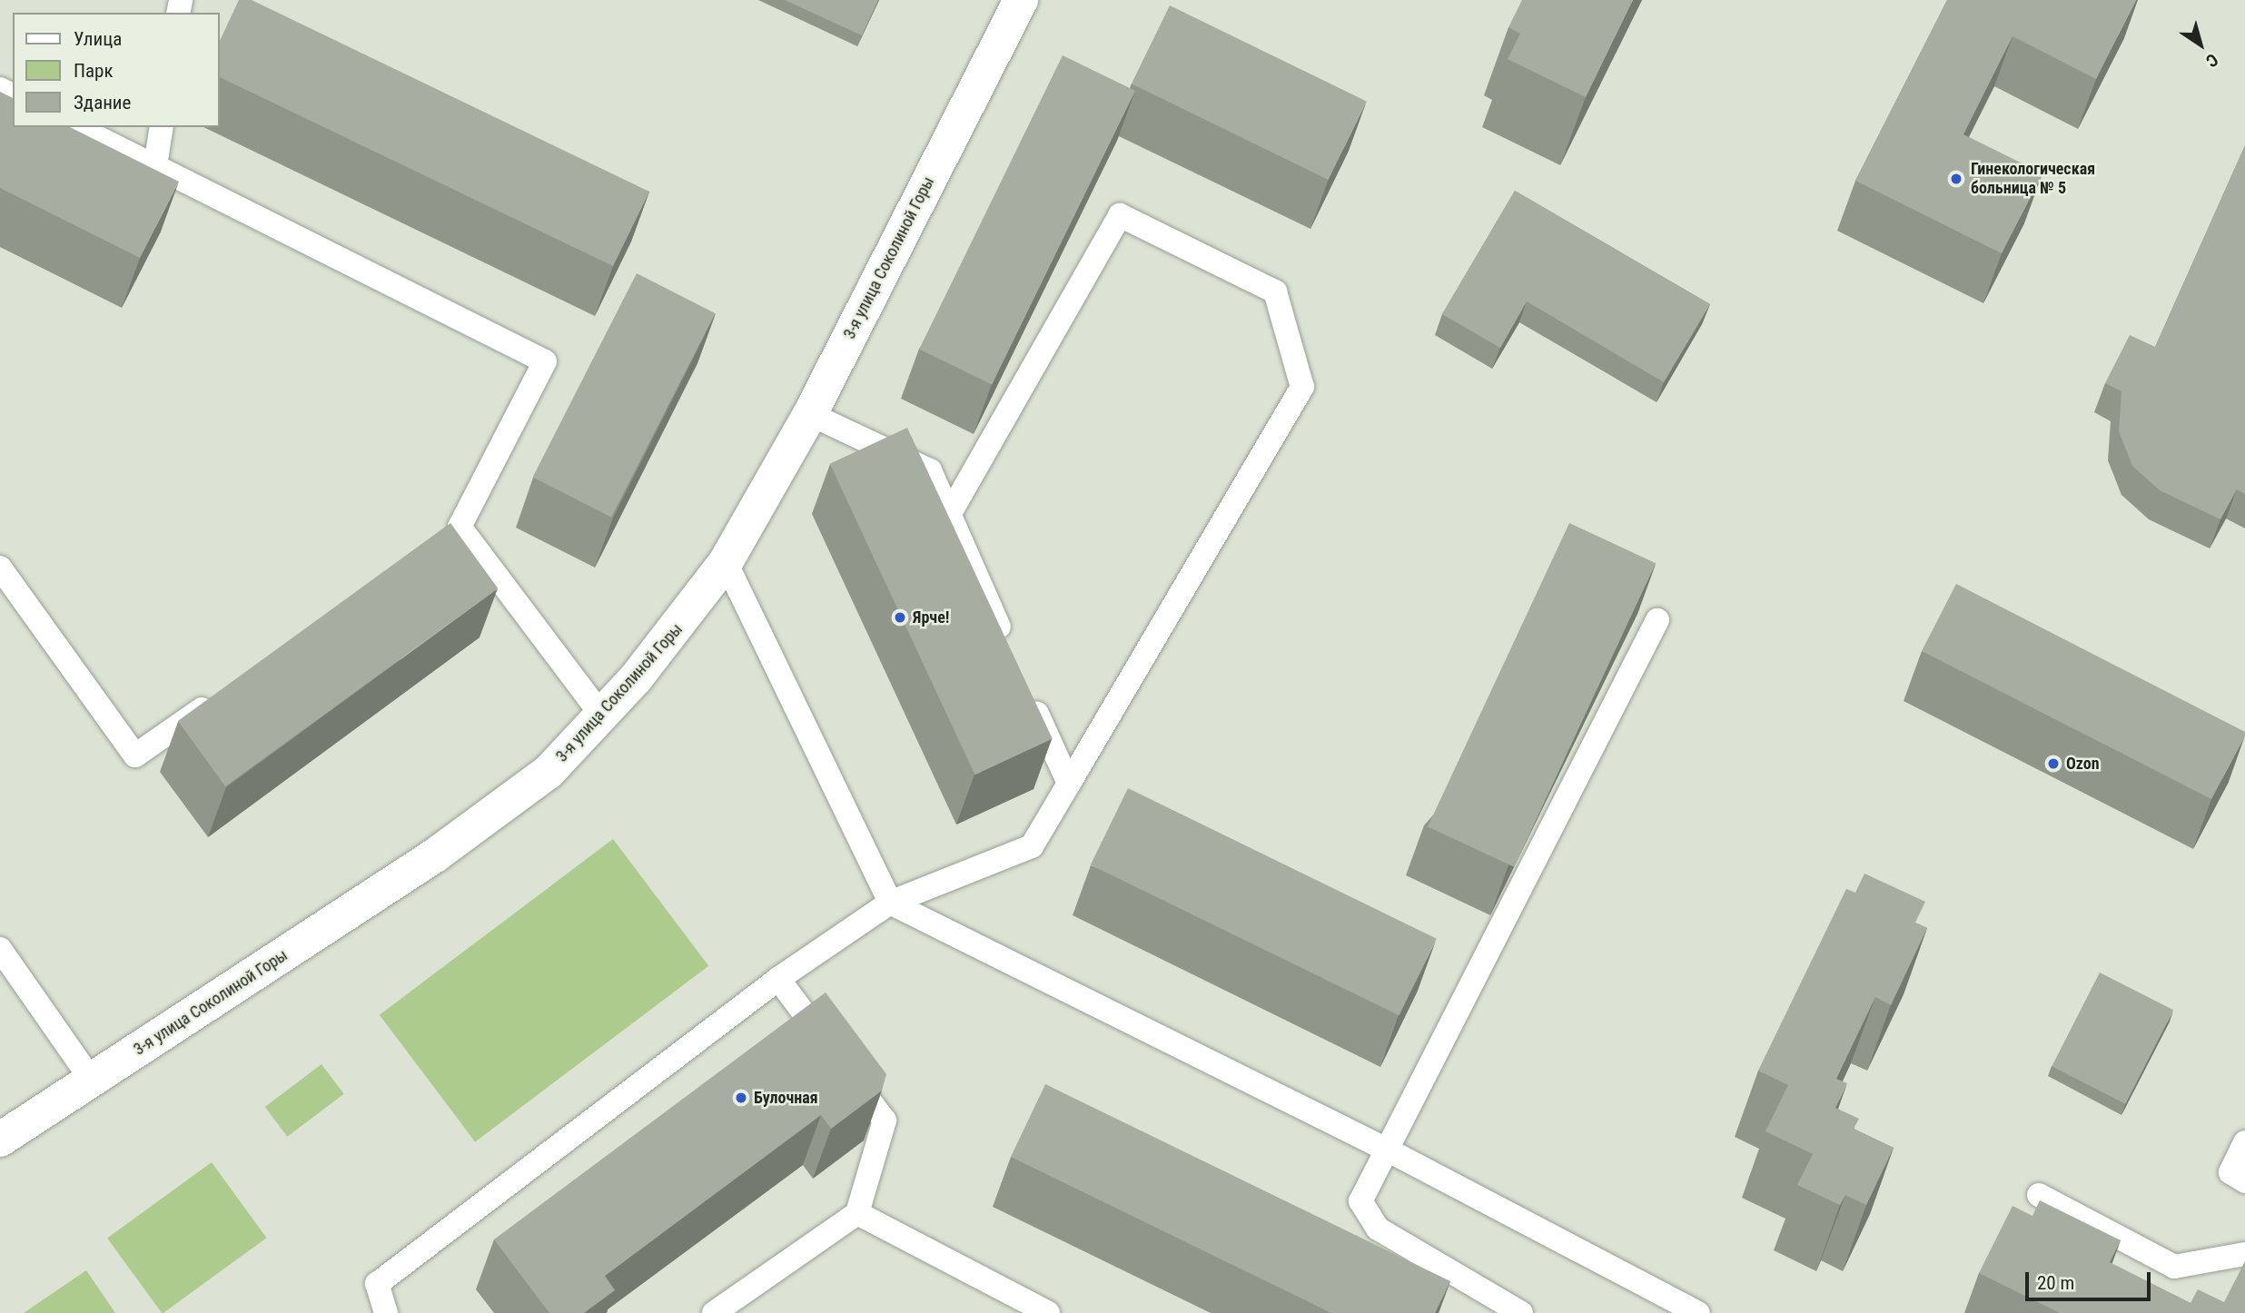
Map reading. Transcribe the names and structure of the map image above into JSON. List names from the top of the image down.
{
  "streets": {
    "street": ["3-я улица Соколиной Горы"]
  },
  "places": [
    "Гинекологическая больница № 5",
    "Ярче!",
    "Ozon",
    "Булочная"
  ],
  "legend": ["Улица", "Парк", "Здание"],
  "scale_bar": "20 m",
  "north": "bottom right"
}
